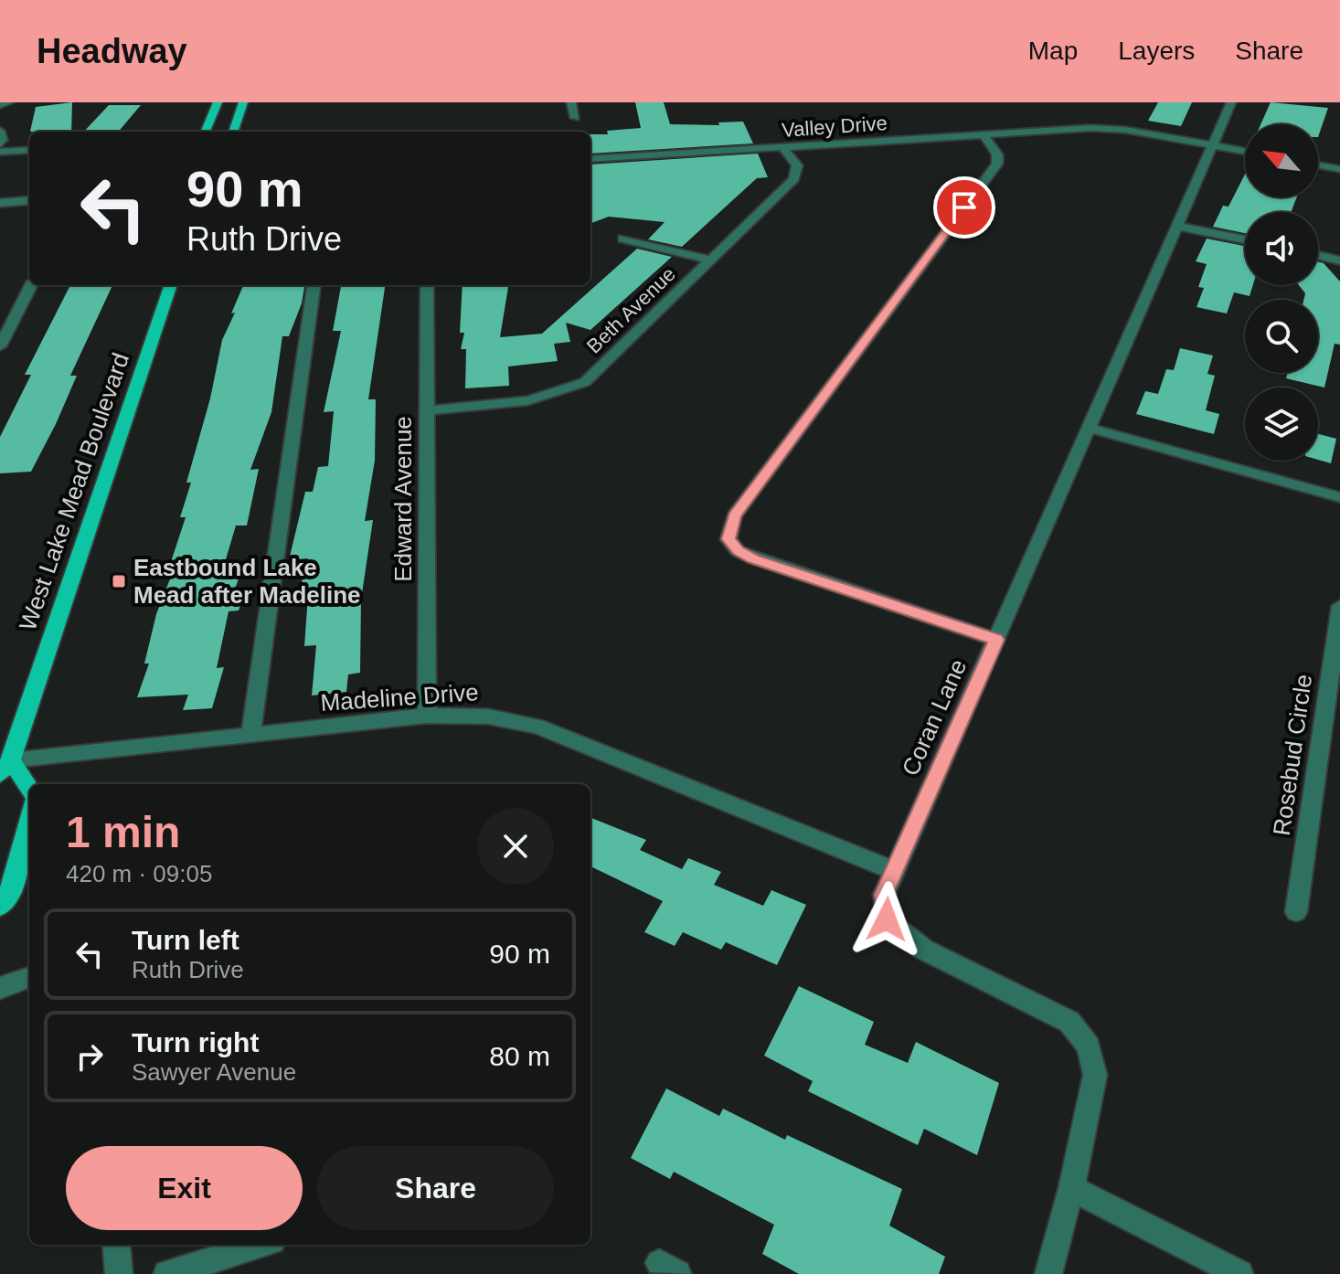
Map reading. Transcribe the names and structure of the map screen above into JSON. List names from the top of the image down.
{
  "streets": {
    "main road": ["West Lake Mead Boulevard"],
    "street": [
      "Valley Drive",
      "Beth Avenue",
      "Edward Avenue",
      "Madeline Drive",
      "Coran Lane",
      "Rosebud Circle"
    ]
  },
  "crossings": [
    ["Valley Drive", "Beth Avenue"],
    ["Valley Drive", "Coran Lane"],
    ["Beth Avenue", "Edward Avenue"],
    ["West Lake Mead Boulevard", "Madeline Drive"],
    ["Edward Avenue", "Madeline Drive"],
    ["Madeline Drive", "Coran Lane"]
  ],
  "places": {
    "transit": ["Eastbound Lake Mead after Madeline"]
  },
  "north": "top left",
  "page": {
    "header": "Headway",
    "nav": ["Map", "Layers", "Share"],
    "turn": ["90 m", "Ruth Drive"],
    "heading": ["1 min", "420 m · 09:05"],
    "list": [
      {
        "name": "Turn left",
        "note": "Ruth Drive",
        "value": "90 m"
      },
      {
        "name": "Turn right",
        "note": "Sawyer Avenue",
        "value": "80 m"
      }
    ],
    "buttons": ["Exit", "Share"]
  }
}
